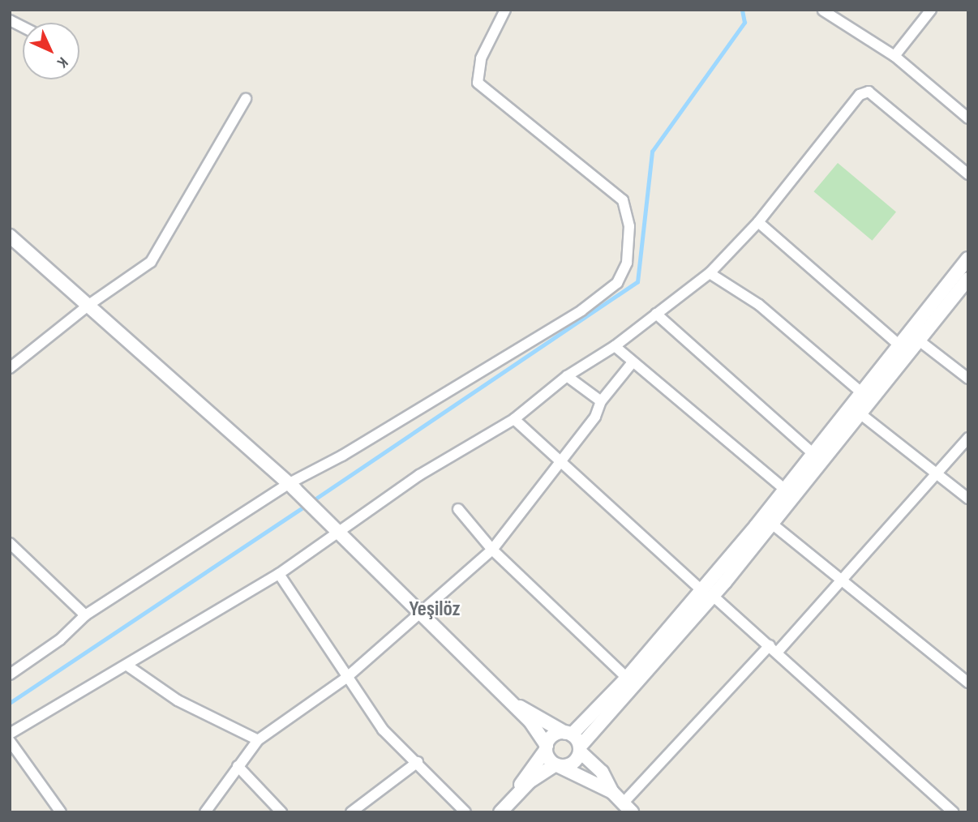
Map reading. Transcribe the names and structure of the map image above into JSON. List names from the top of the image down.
{
  "districts": ["Yeşilöz"],
  "north": "bottom right"
}
